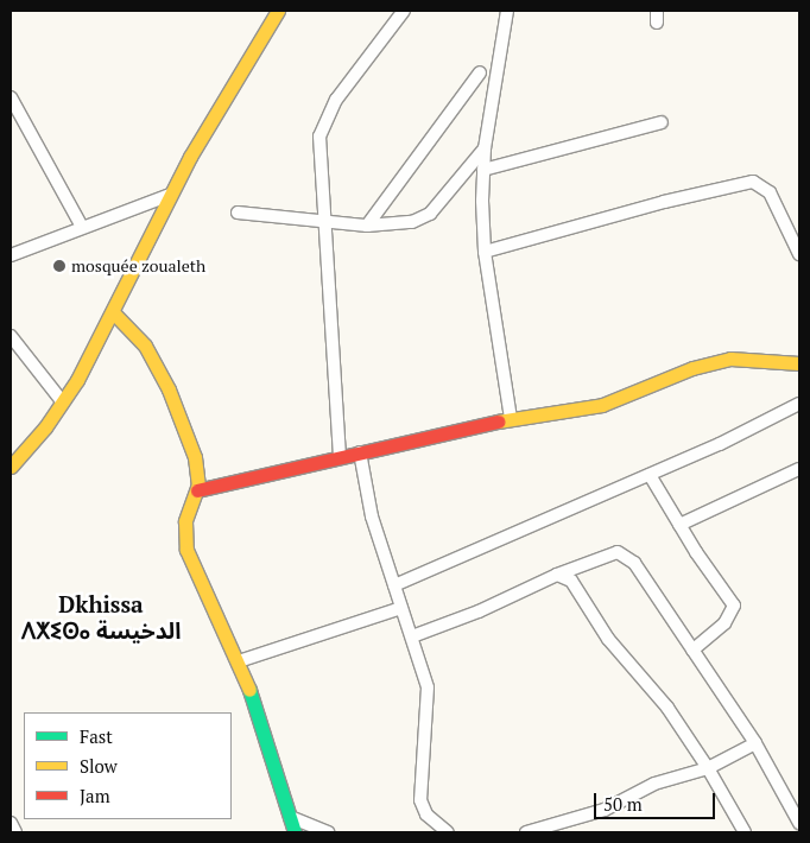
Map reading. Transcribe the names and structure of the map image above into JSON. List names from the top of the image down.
{
  "districts": ["Dkhissa ⴷⵅⵉⵙⴰ الدخيسة"],
  "places": ["mosquée zoualeth"],
  "legend": ["Fast", "Slow", "Jam"],
  "scale_bar": "50 m"
}
